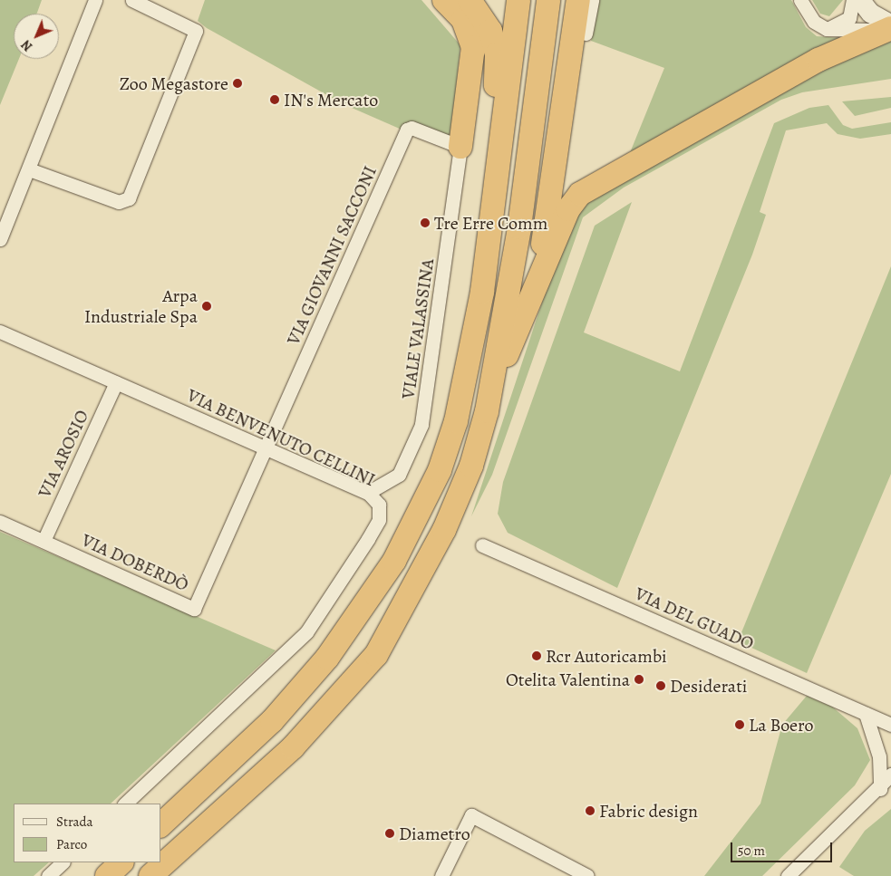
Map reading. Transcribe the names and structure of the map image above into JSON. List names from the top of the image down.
{
  "streets": {
    "street": [
      "VIA GIOVANNI SACCONI",
      "VIALE VALASSINA",
      "VIA BENVENUTO CELLINI",
      "VIA AROSIO",
      "VIA DOBERDÒ",
      "VIA DEL GUADO"
    ]
  },
  "crossings": [
    ["VIA GIOVANNI SACCONI", "VIALE VALASSINA"],
    ["VIA GIOVANNI SACCONI", "VIA BENVENUTO CELLINI"],
    ["VIA GIOVANNI SACCONI", "VIA DOBERDÒ"],
    ["VIALE VALASSINA", "VIA BENVENUTO CELLINI"],
    ["VIA BENVENUTO CELLINI", "VIA AROSIO"],
    ["VIA BENVENUTO CELLINI", "VIA DOBERDÒ"],
    ["VIA AROSIO", "VIA DOBERDÒ"]
  ],
  "places": [
    "Zoo Megastore",
    "IN's Mercato",
    "Tre Erre Comm",
    "Arpa Industriale Spa",
    "Rcr Autoricambi",
    "Otelita Valentina",
    "Desiderati",
    "La Boero",
    "Fabric design",
    "Diametro"
  ],
  "legend": ["Strada", "Parco"],
  "scale_bar": "50 m",
  "north": "bottom left"
}
